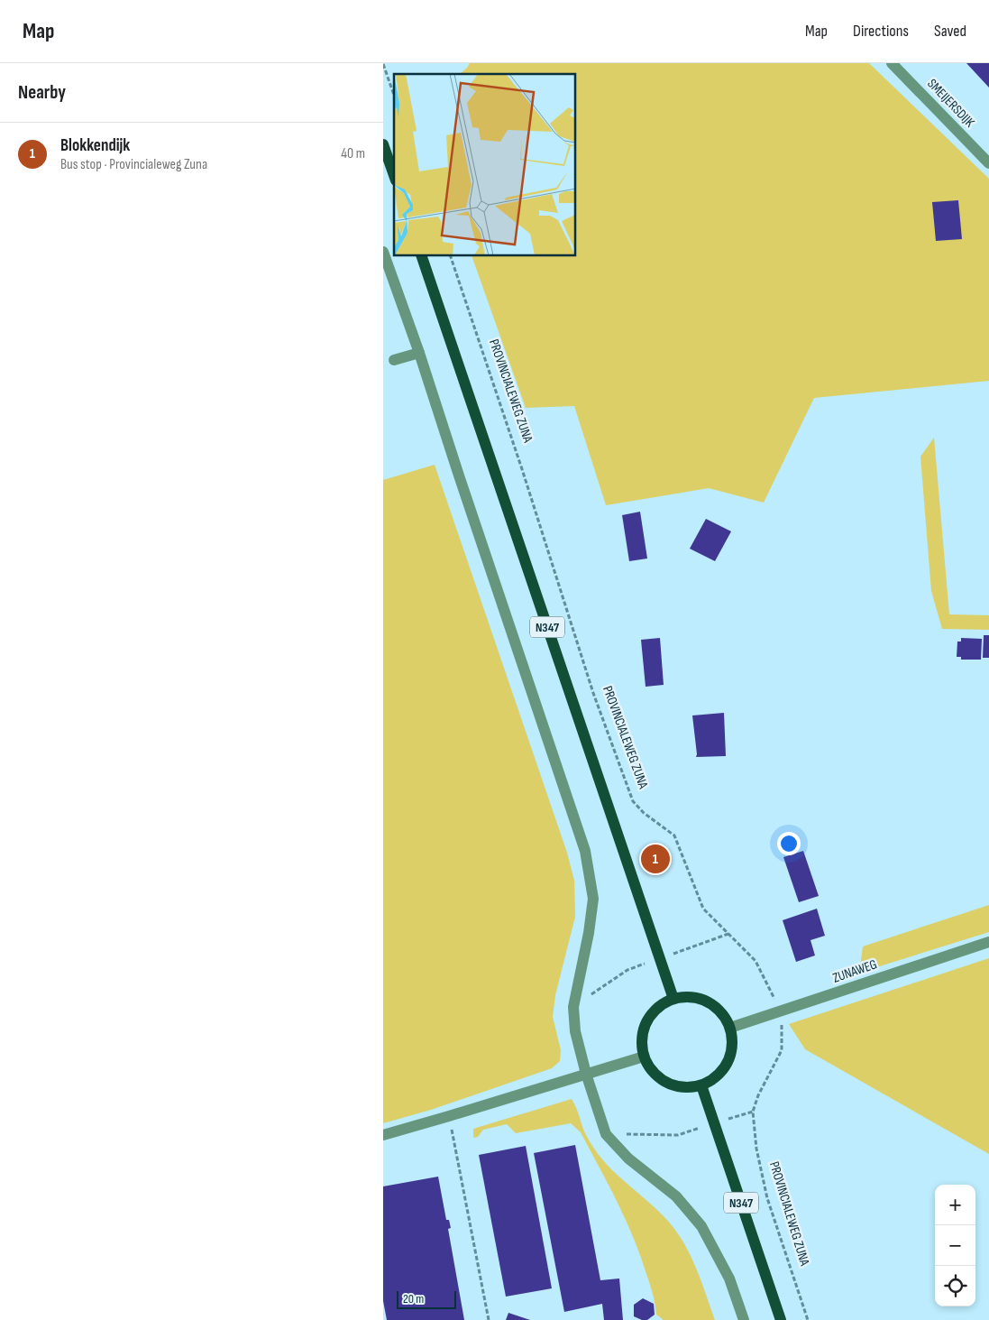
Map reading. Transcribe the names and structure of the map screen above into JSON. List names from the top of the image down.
{
  "streets": {
    "main road": ["N347"],
    "street": ["SMEIJERSDIJK", "ZUNAWEG"],
    "path": ["PROVINCIALEWEG ZUNA"]
  },
  "crossings": [
    ["PROVINCIALEWEG ZUNA", "ZUNAWEG"],
    ["N347", "ZUNAWEG"]
  ],
  "scale_bar": "20 m",
  "page": {
    "header": "Map",
    "nav": ["Map", "Directions", "Saved"],
    "heading": "Nearby",
    "list": [
      {
        "mark": "1",
        "name": "Blokkendijk",
        "note": "Bus stop · Provincialeweg Zuna",
        "value": "40 m"
      }
    ],
    "pins": "1",
    "map_buttons": ["+", "−"],
    "scale": "20 m"
  }
}
